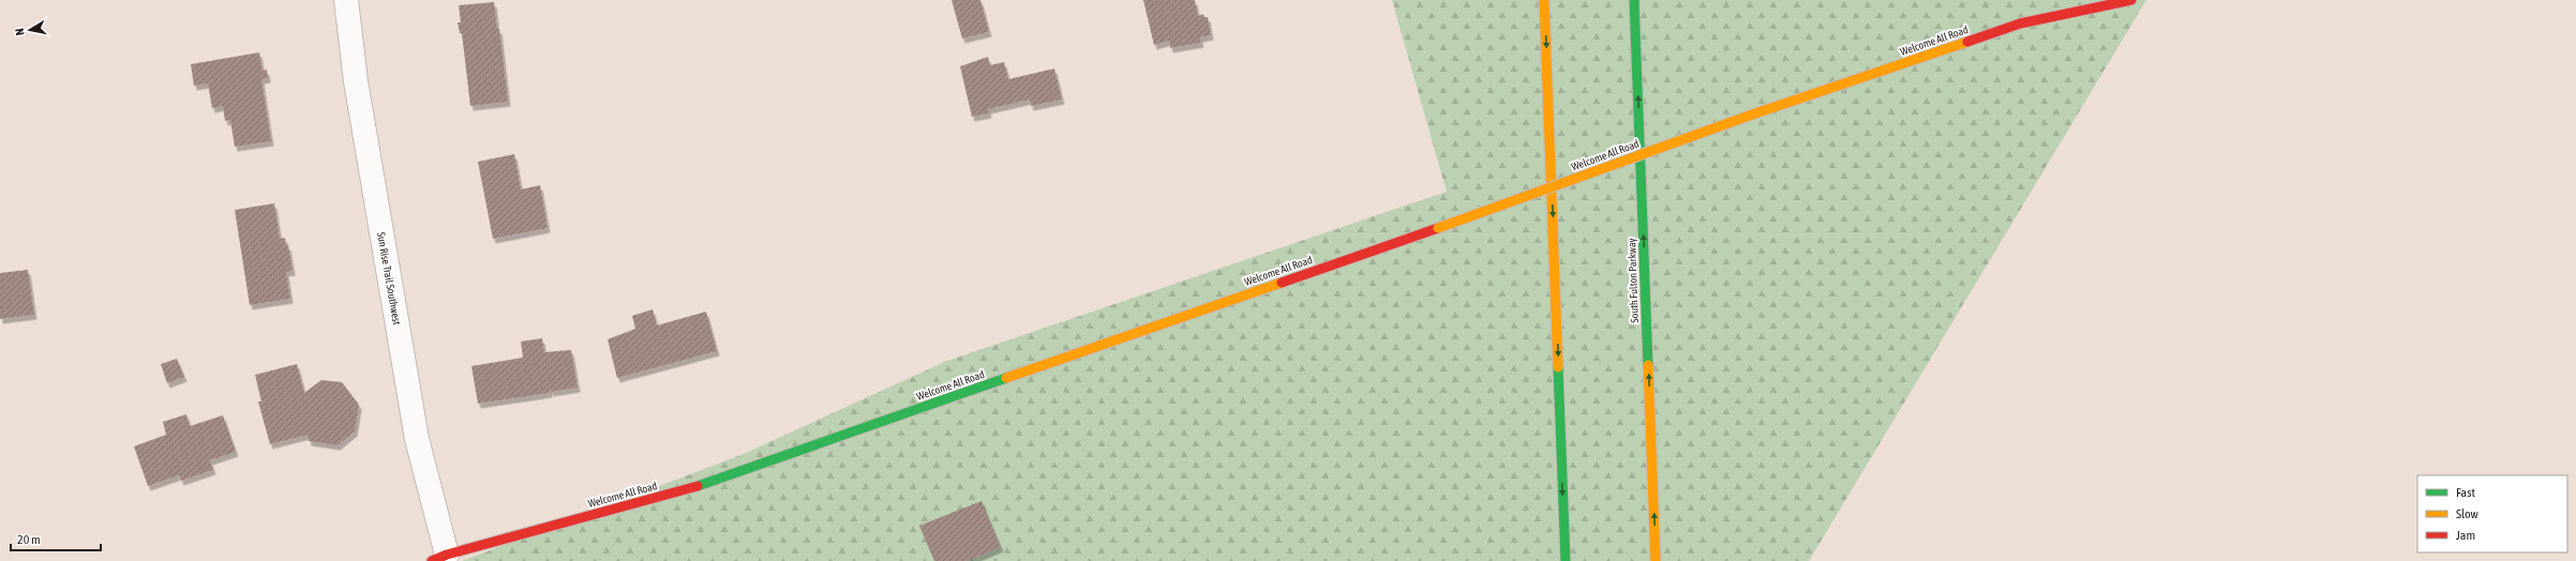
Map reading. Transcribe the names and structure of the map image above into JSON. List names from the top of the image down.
{
  "streets": {
    "main road": ["Welcome All Road", "South Fulton Parkway"],
    "street": ["Sun Rise Trail Southwest"]
  },
  "crossings": [
    ["Welcome All Road", "Sun Rise Trail Southwest"]
  ],
  "one_way": ["South Fulton Parkway"],
  "legend": ["Fast", "Slow", "Jam"],
  "scale_bar": "20 m",
  "north": "left"
}
